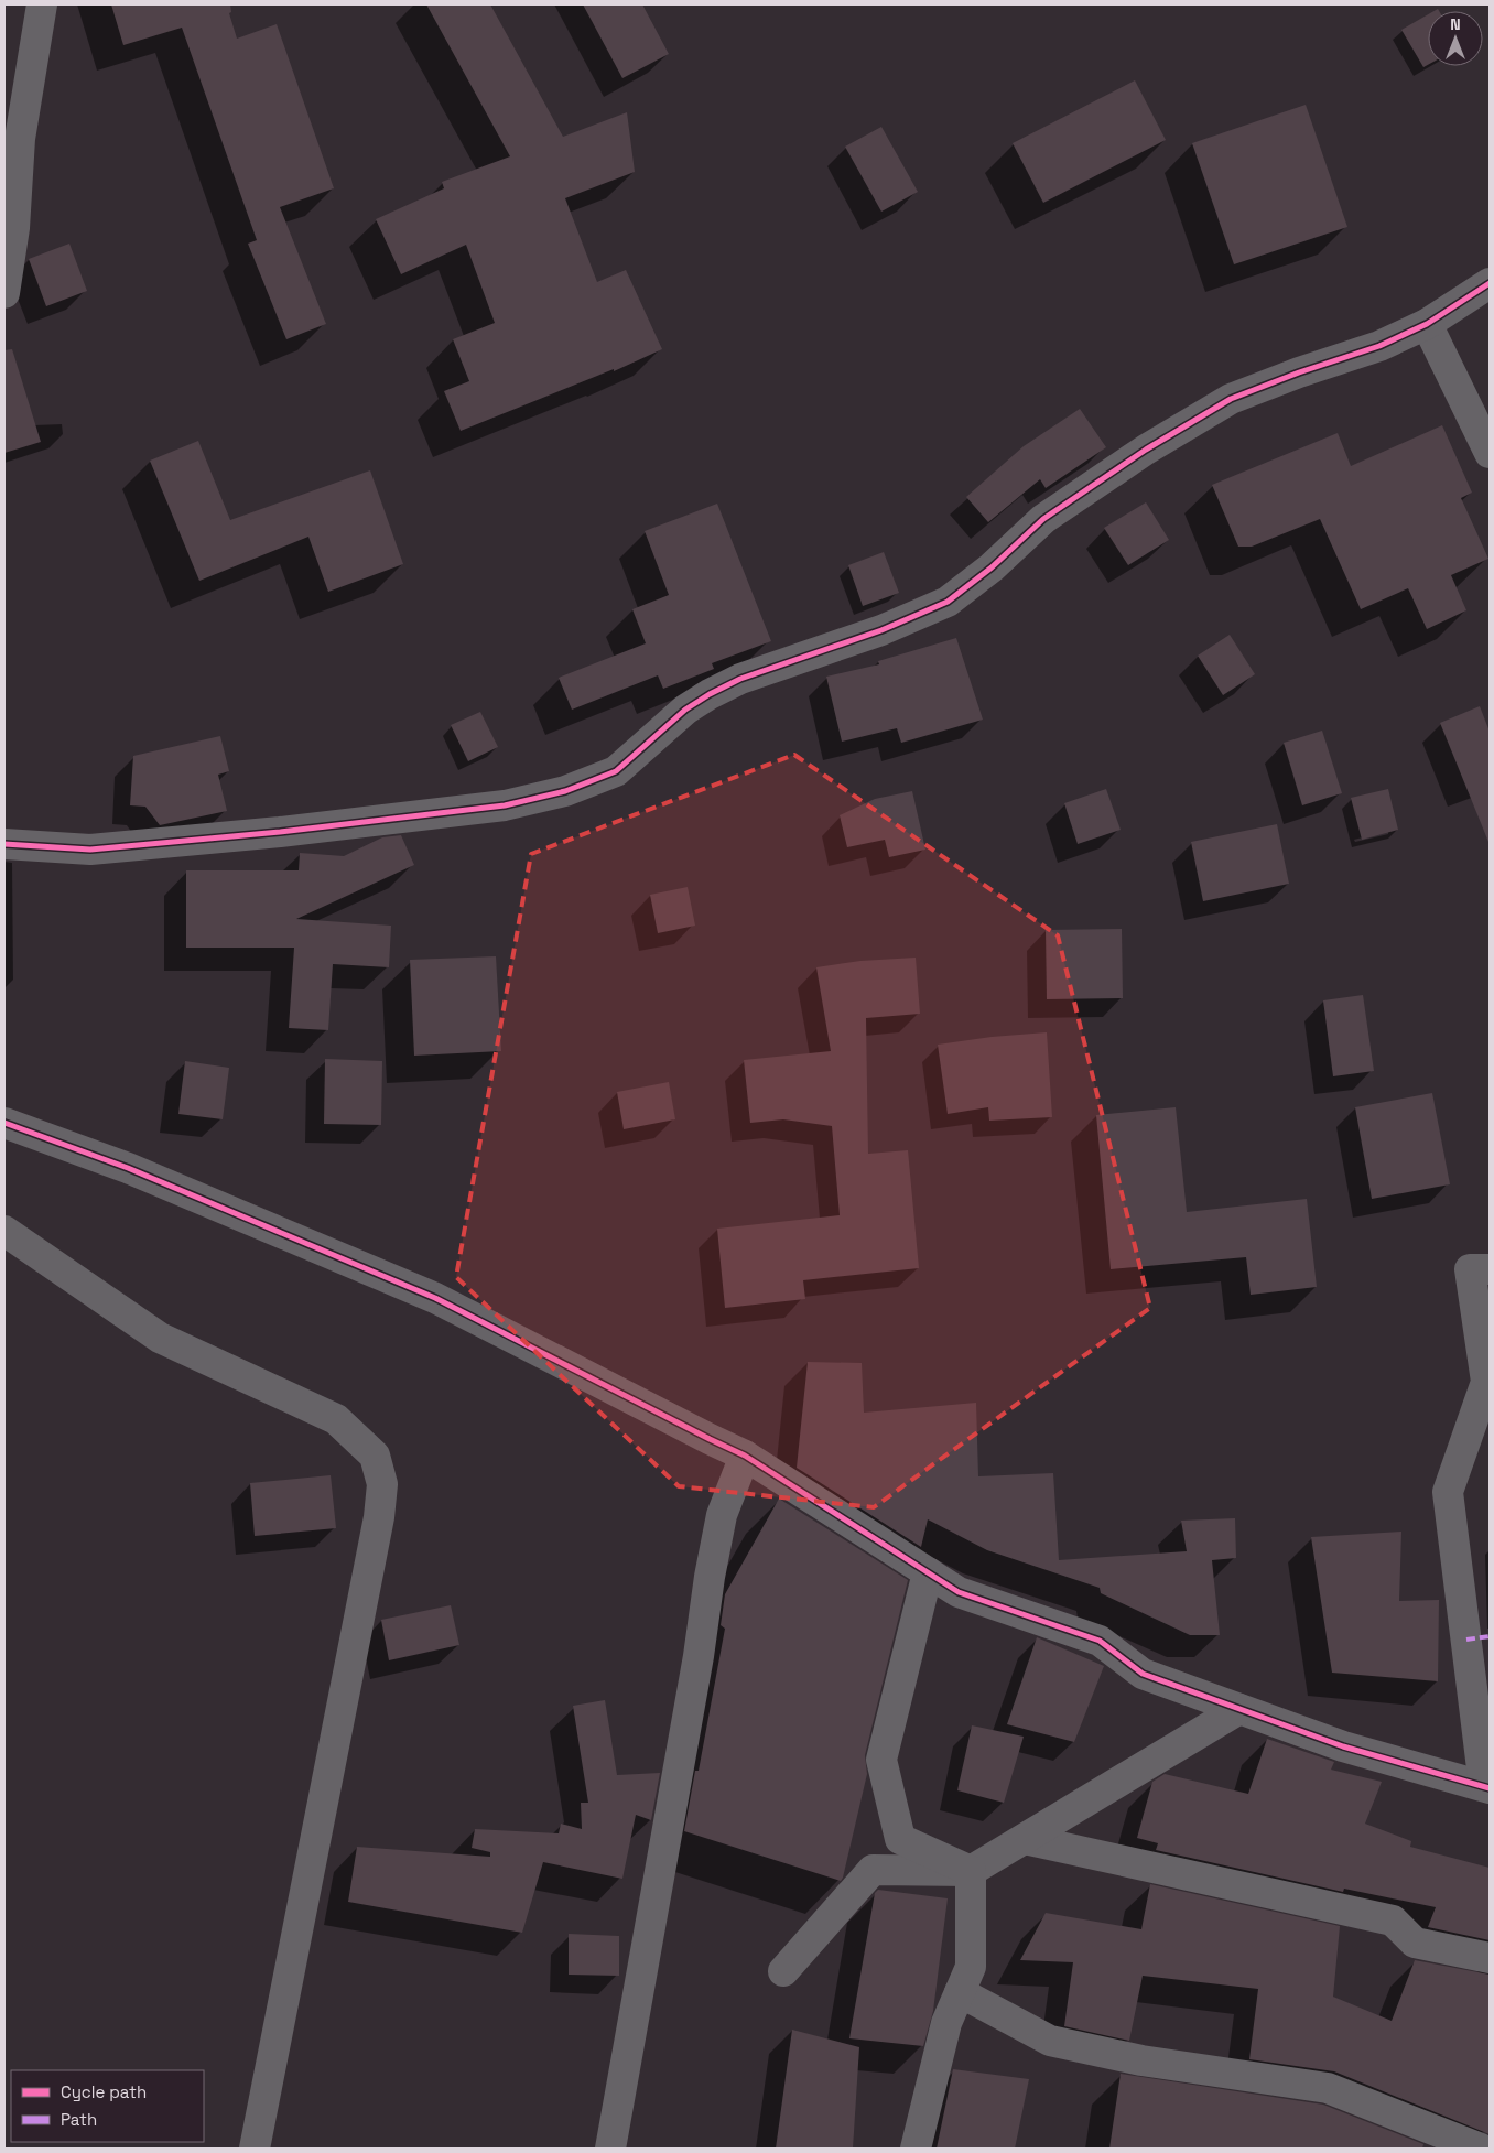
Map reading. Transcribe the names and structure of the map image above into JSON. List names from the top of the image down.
{
  "legend": ["Cycle path", "Path"],
  "north": "top"
}
